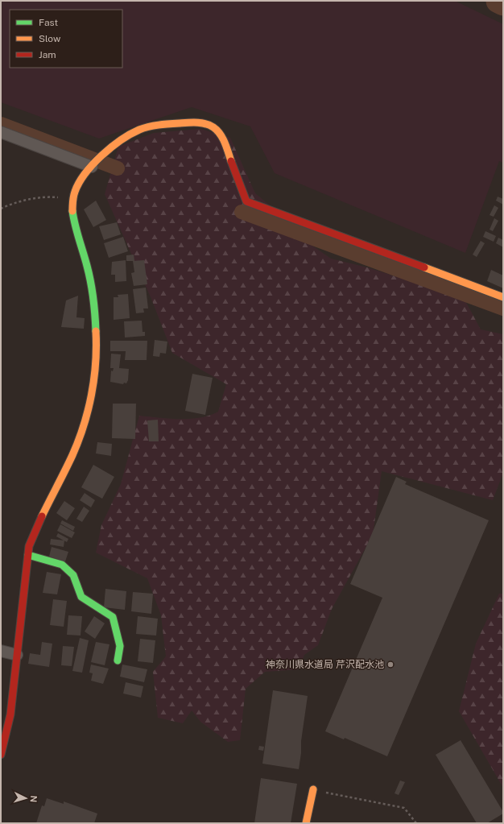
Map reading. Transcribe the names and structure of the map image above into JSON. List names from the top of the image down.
{
  "places": ["神奈川県水道局 芹沢配水池"],
  "legend": ["Fast", "Slow", "Jam"],
  "north": "right"
}
